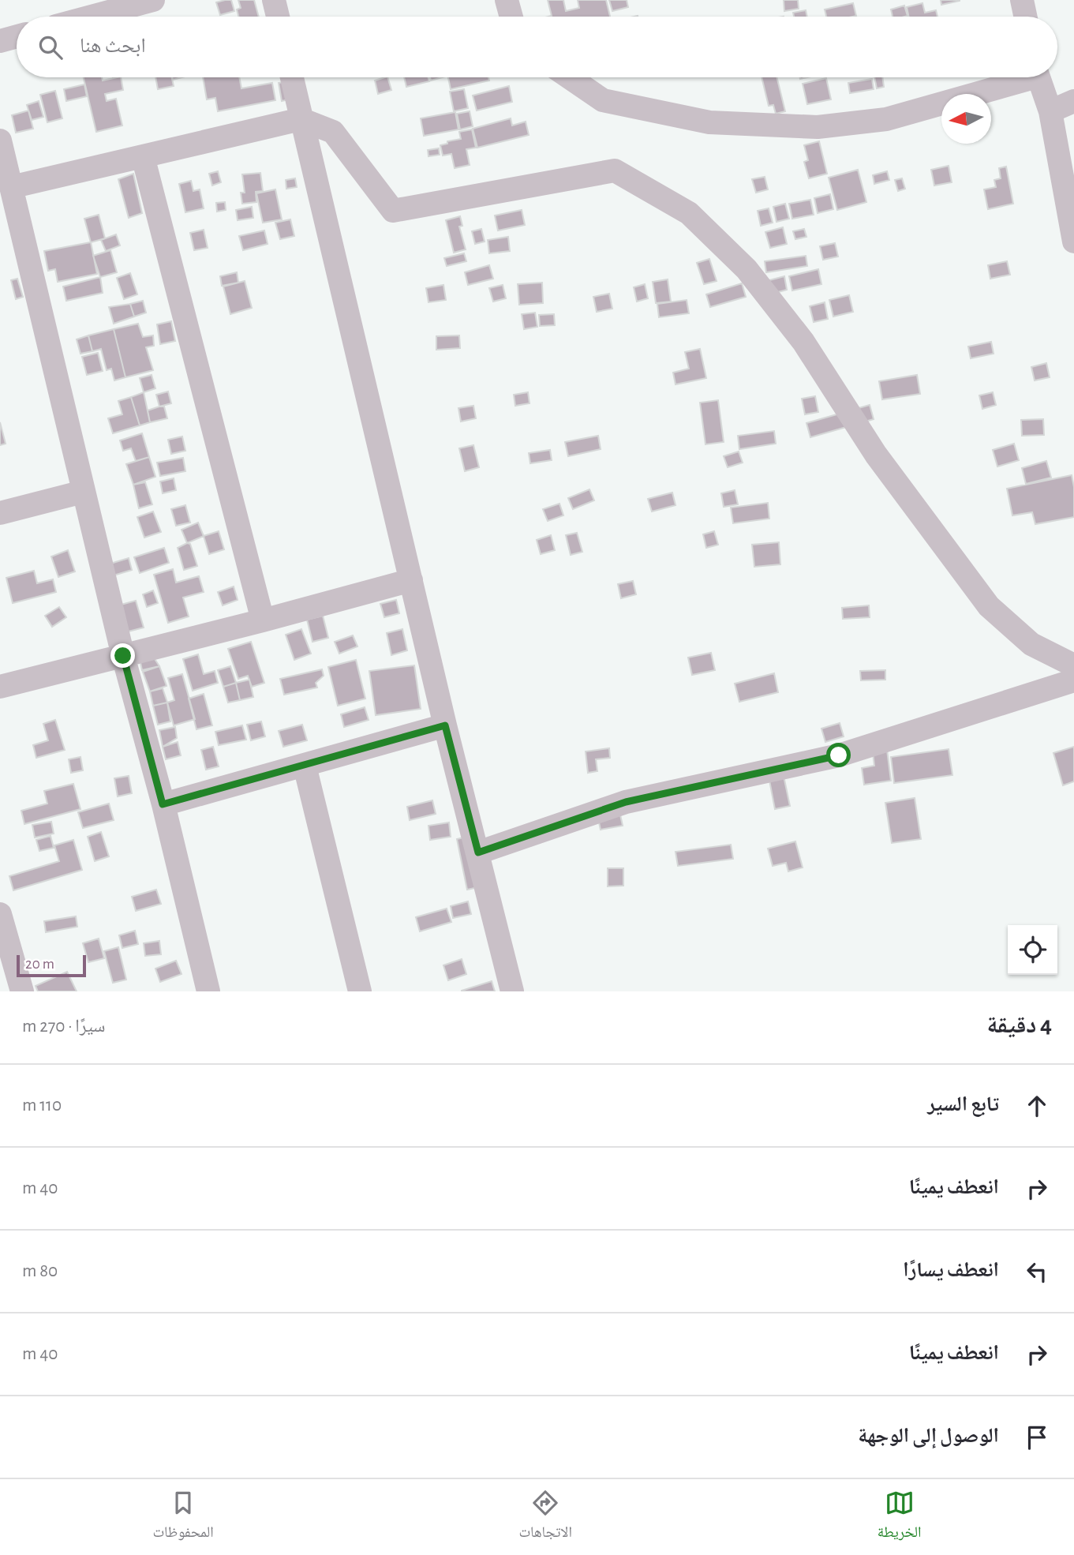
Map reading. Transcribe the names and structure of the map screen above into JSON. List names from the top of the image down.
{
  "scale_bar": "20 m",
  "north": "left",
  "page": {
    "search": "ابحث هنا",
    "scale": "20 m",
    "heading": ["4 دقيقة", "سيرًا · 270 m"],
    "list": [
      ["تابع السير", "110 m"],
      ["انعطف يمينًا", "40 m"],
      ["انعطف يسارًا", "80 m"],
      ["انعطف يمينًا", "40 m"],
      "الوصول إلى الوجهة"
    ],
    "nav": ["الخريطة", "الاتجاهات", "المحفوظات"]
  }
}
